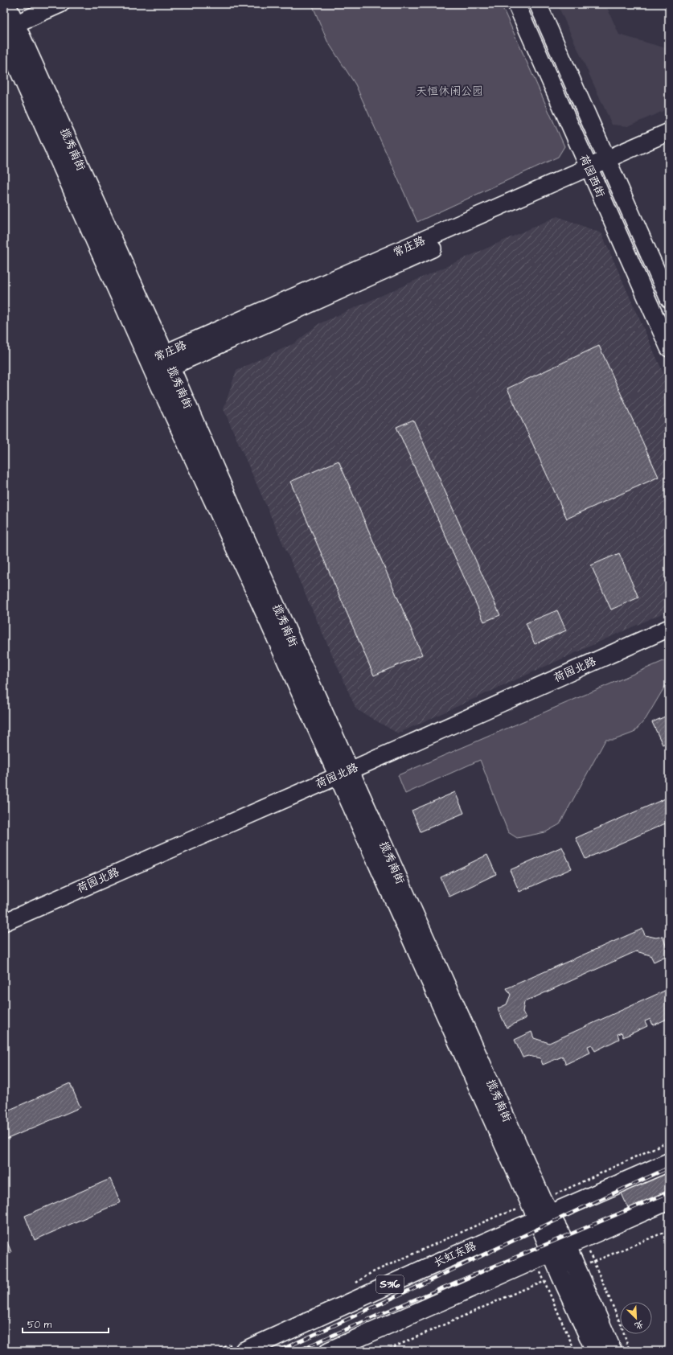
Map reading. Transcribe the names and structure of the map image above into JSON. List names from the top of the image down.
{
  "streets": {
    "main road": ["揽秀南街", "长虹东路", "S316"],
    "street": ["荷园西街", "常庄路", "荷园北路"]
  },
  "crossings": [
    ["揽秀南街", "常庄路"],
    ["揽秀南街", "荷园北路"],
    ["揽秀南街", "长虹东路"],
    ["荷园西街", "常庄路"]
  ],
  "parks": ["天恒休闲公园"],
  "scale_bar": "50 m",
  "north": "bottom right"
}
